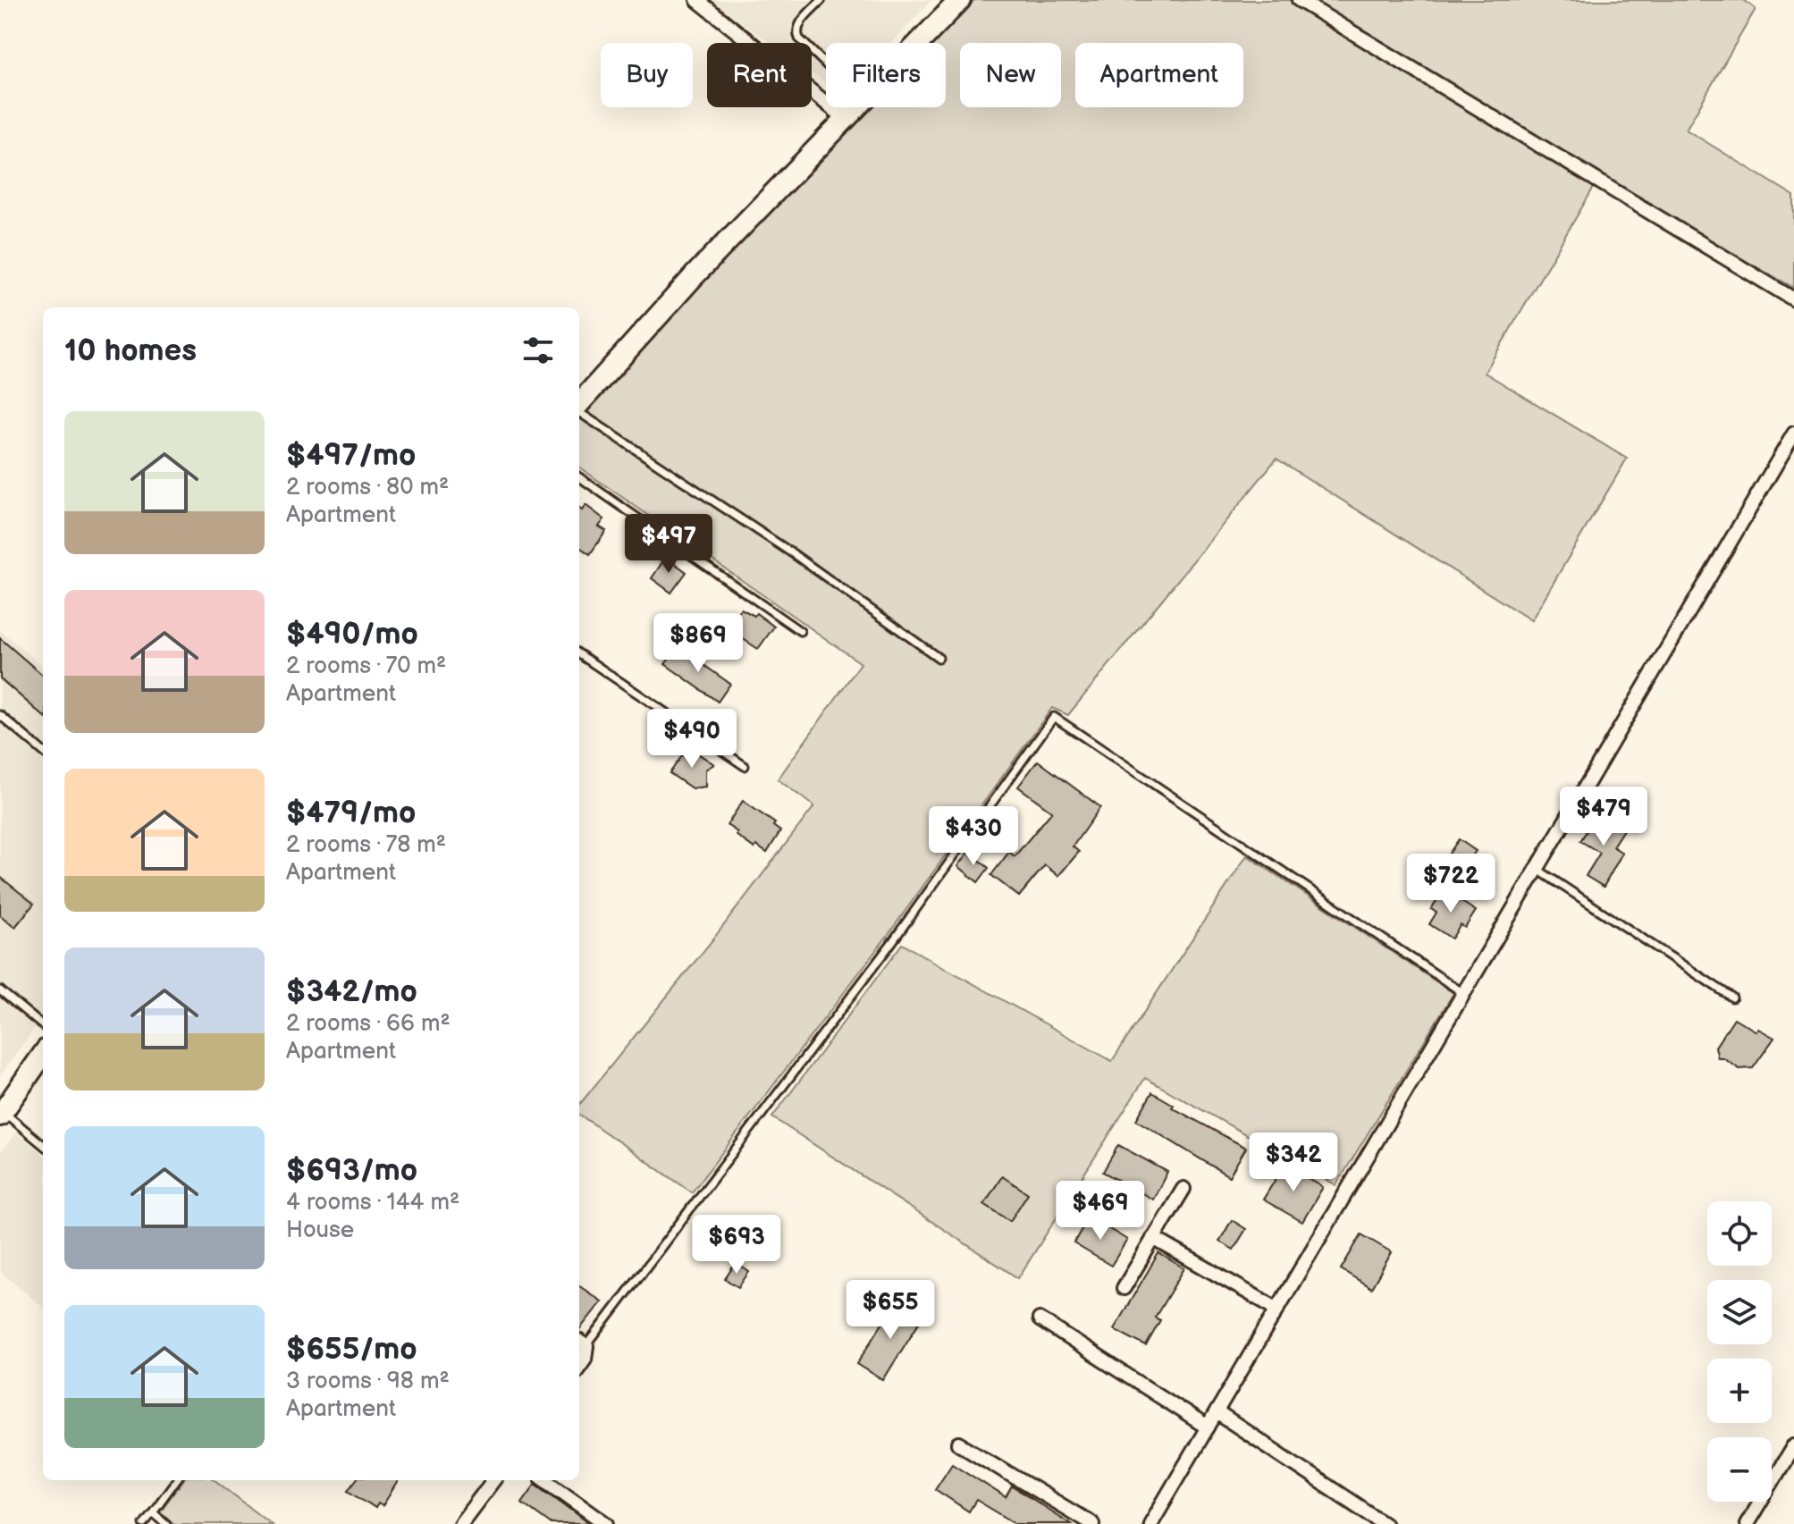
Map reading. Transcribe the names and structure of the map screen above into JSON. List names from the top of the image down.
{
  "page": {
    "chip": [
      "Buy",
      "Rent",
      "Filters",
      "New",
      "Apartment"
    ],
    "heading": "10 homes",
    "list": [
      {
        "name": "$497/mo",
        "note": "2 rooms · 80 m² · Apartment"
      },
      {
        "name": "$490/mo",
        "note": "2 rooms · 70 m² · Apartment"
      },
      {
        "name": "$479/mo",
        "note": "2 rooms · 78 m² · Apartment"
      },
      {
        "name": "$342/mo",
        "note": "2 rooms · 66 m² · Apartment"
      },
      {
        "name": "$693/mo",
        "note": "4 rooms · 144 m² · House"
      },
      {
        "name": "$655/mo",
        "note": "3 rooms · 98 m² · Apartment"
      }
    ],
    "price": [
      "$497",
      "$869",
      "$490",
      "$479",
      "$430",
      "$722",
      "$342",
      "$469",
      "$693",
      "$655"
    ],
    "map_buttons": ["+", "−"]
  }
}
